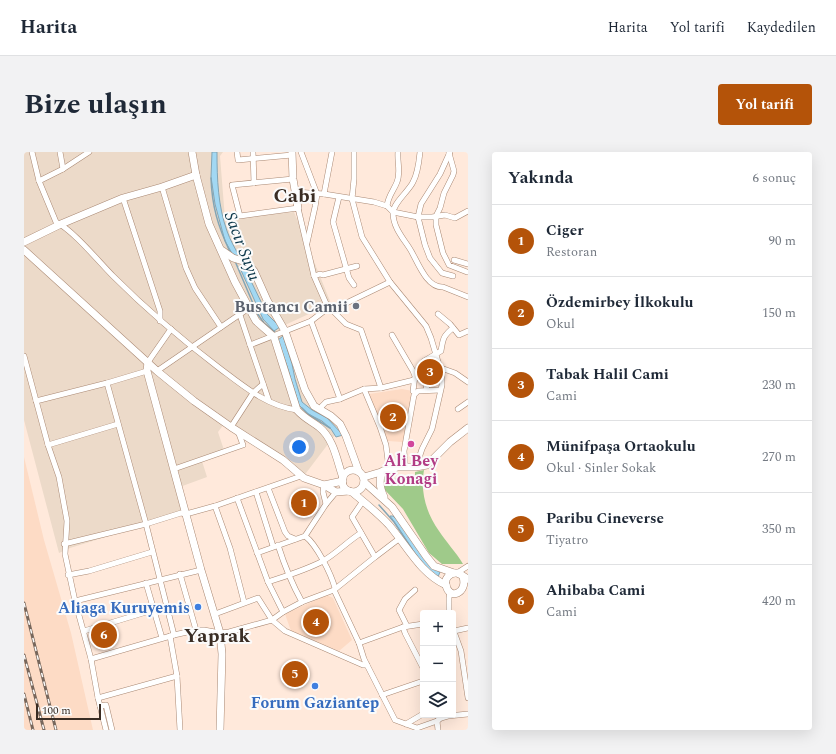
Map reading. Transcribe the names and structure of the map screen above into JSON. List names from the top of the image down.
{
  "districts": ["Cabi", "Yaprak"],
  "water": ["Sacır Suyu"],
  "places": [
    "Bustancı Camii",
    "Ali Bey Konagi",
    "Aliaga Kuruyemis",
    "Forum Gaziantep"
  ],
  "scale_bar": "100 m",
  "page": {
    "header": "Harita",
    "nav": ["Harita", "Yol tarifi", "Kaydedilen"],
    "title": "Bize ulaşın",
    "buttons": "Yol tarifi",
    "heading": ["Yakında", "6 sonuç"],
    "list": [
      {
        "mark": "1",
        "name": "Ciger",
        "note": "Restoran",
        "value": "90 m"
      },
      {
        "mark": "2",
        "name": "Özdemirbey İlkokulu",
        "note": "Okul",
        "value": "150 m"
      },
      {
        "mark": "3",
        "name": "Tabak Halil Cami",
        "note": "Cami",
        "value": "230 m"
      },
      {
        "mark": "4",
        "name": "Münifpaşa Ortaokulu",
        "note": "Okul · Sinler Sokak",
        "value": "270 m"
      },
      {
        "mark": "5",
        "name": "Paribu Cineverse",
        "note": "Tiyatro",
        "value": "350 m"
      },
      {
        "mark": "6",
        "name": "Ahibaba Cami",
        "note": "Cami",
        "value": "420 m"
      }
    ],
    "pins": [
      "3",
      "2",
      "1",
      "4",
      "6",
      "5"
    ],
    "map_buttons": ["+", "−"],
    "scale": "100 m"
  }
}
